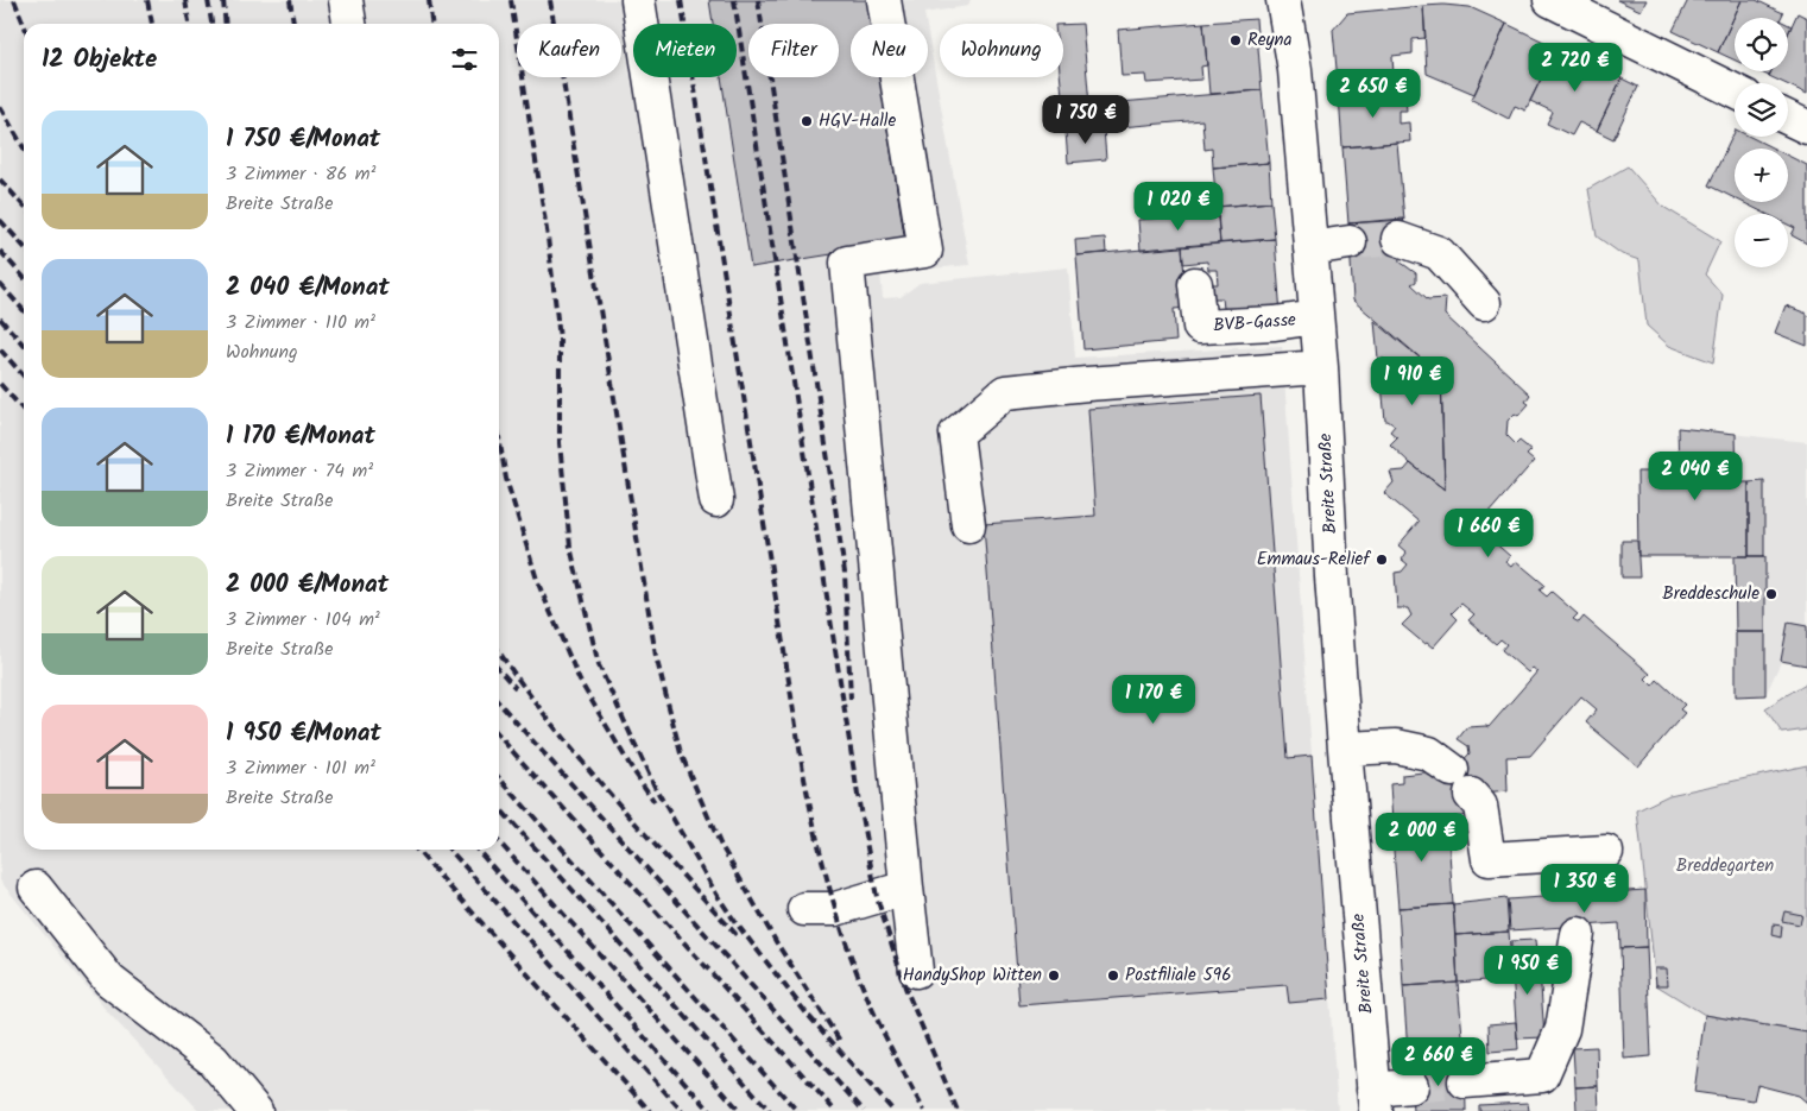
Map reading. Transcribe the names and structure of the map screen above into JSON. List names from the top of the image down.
{
  "streets": {
    "street": ["BVB-Gasse", "Breite Straße"]
  },
  "crossings": [
    ["BVB-Gasse", "Breite Straße"]
  ],
  "parks": ["Breddegarten"],
  "places": [
    "Reyna",
    "HGV-Halle",
    "Emmaus-Relief",
    "Breddeschule",
    "HandyShop Witten",
    "Postfiliale 596"
  ],
  "page": {
    "map_buttons": ["+", "−"],
    "chip": [
      "Kaufen",
      "Mieten",
      "Filter",
      "Neu",
      "Wohnung"
    ],
    "heading": "12 Objekte",
    "price": [
      "2 720 €",
      "2 650 €",
      "1 750 €",
      "1 020 €",
      "1 910 €",
      "2 040 €",
      "1 660 €",
      "1 170 €",
      "2 000 €",
      "1 350 €",
      "1 950 €",
      "2 660 €"
    ],
    "list": [
      {
        "name": "1 750 €/Monat",
        "note": "3 Zimmer · 86 m² · Breite Straße"
      },
      {
        "name": "2 040 €/Monat",
        "note": "3 Zimmer · 110 m² · Wohnung"
      },
      {
        "name": "1 170 €/Monat",
        "note": "3 Zimmer · 74 m² · Breite Straße"
      },
      {
        "name": "2 000 €/Monat",
        "note": "3 Zimmer · 104 m² · Breite Straße"
      },
      {
        "name": "1 950 €/Monat",
        "note": "3 Zimmer · 101 m² · Breite Straße"
      }
    ]
  }
}
